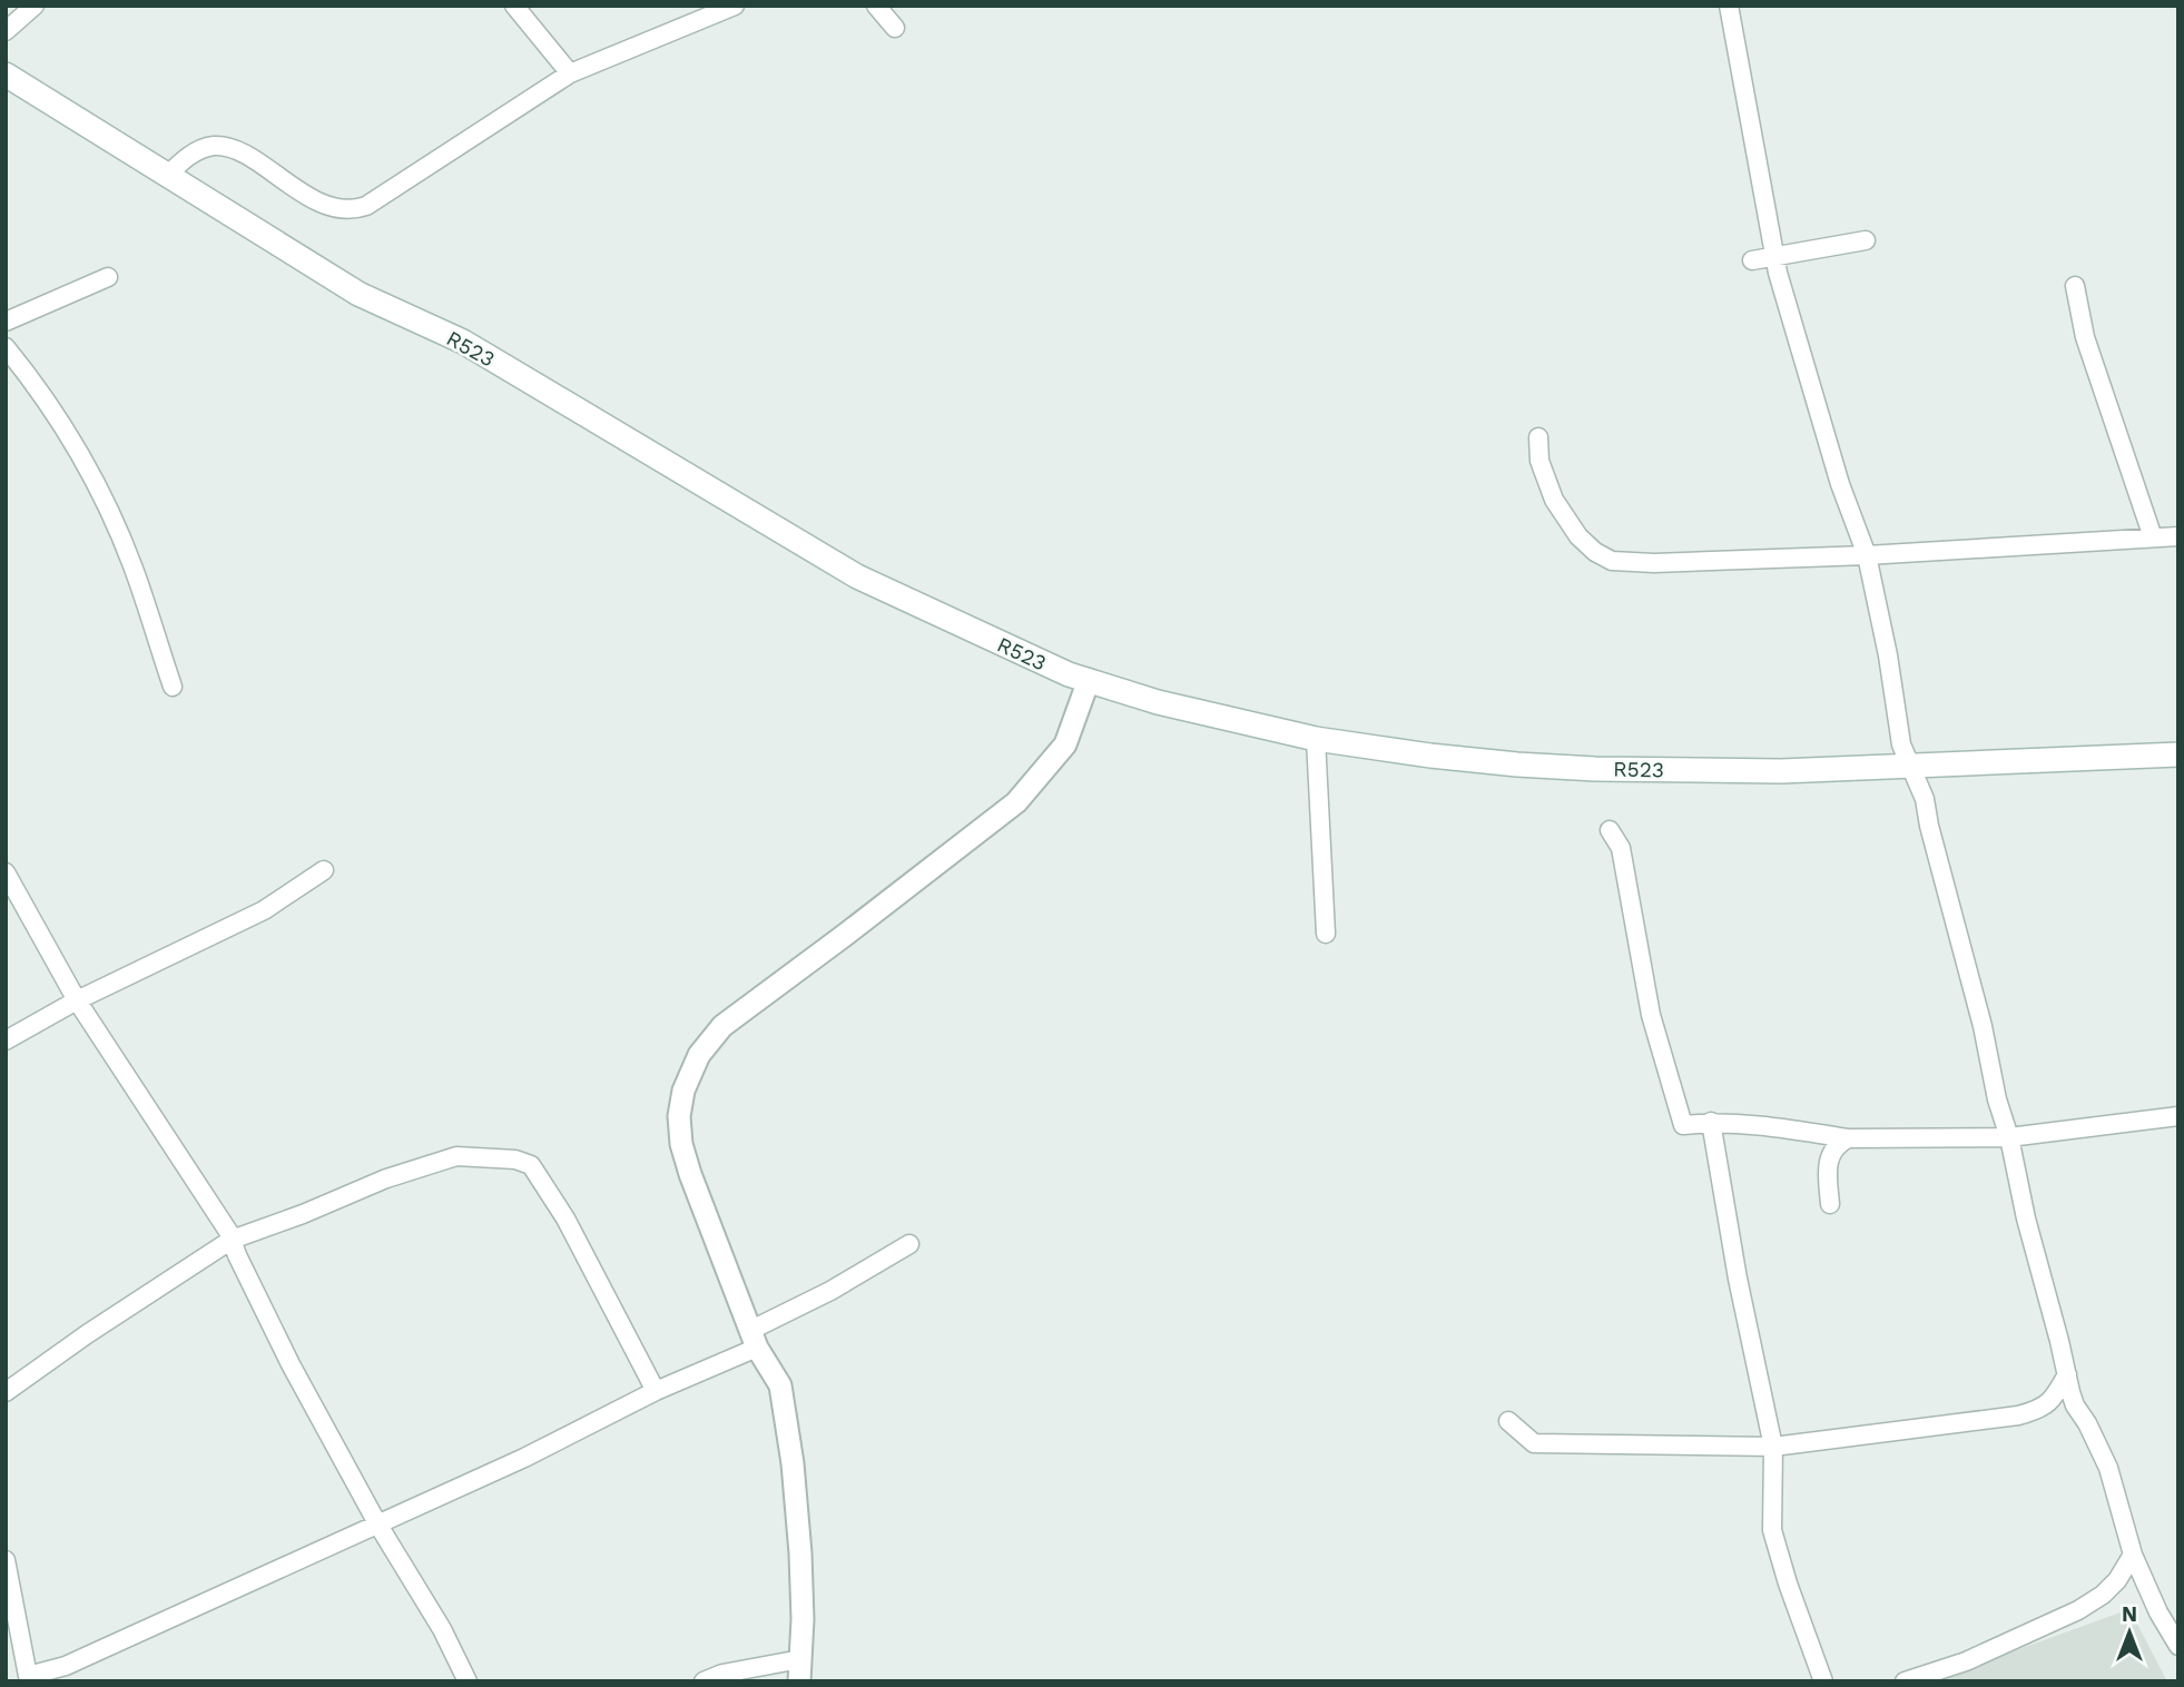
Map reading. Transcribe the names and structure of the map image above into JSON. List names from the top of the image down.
{
  "streets": {
    "main road": ["R523"]
  },
  "north": "top"
}
